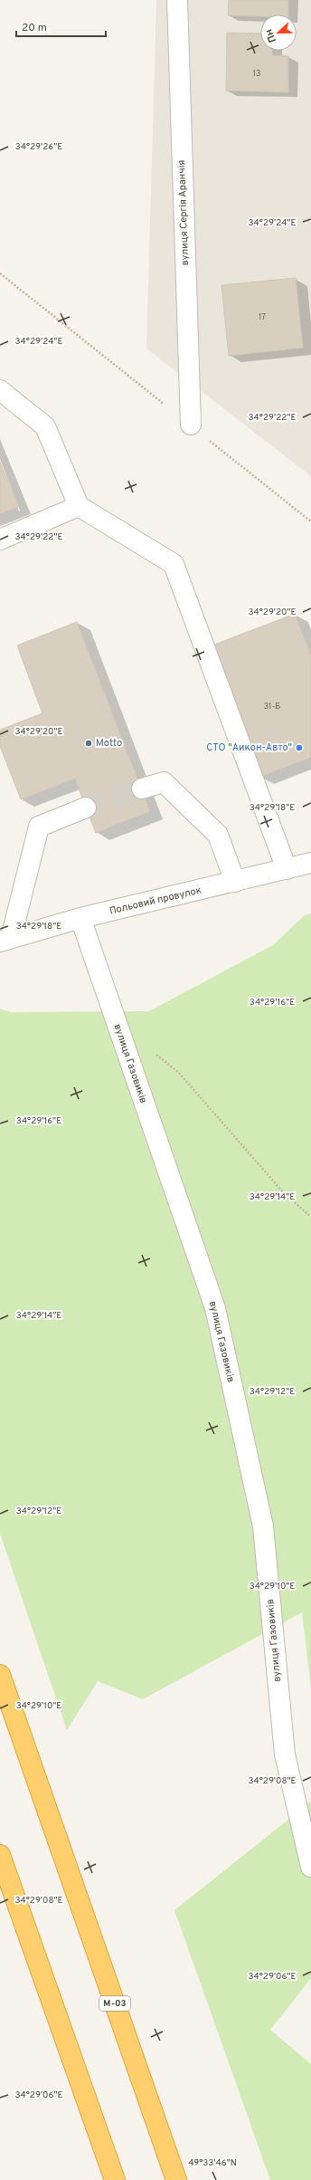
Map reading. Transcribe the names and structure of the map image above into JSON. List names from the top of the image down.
{
  "streets": {
    "highway": ["М-03"],
    "street": ["вулиця Сергія Аранчія", "Польовий провулок", "вулиця Газовиків"]
  },
  "crossings": [
    ["Польовий провулок", "вулиця Газовиків"]
  ],
  "places": ["Motto", "СТО \"Аикон-Авто\""],
  "house_numbers": ["13", "17", "31-Б"],
  "scale_bar": "20 m",
  "north": "left",
  "coordinates": [
    "34°29'26\"E",
    "34°29'24\"E",
    "34°29'22\"E",
    "34°29'20\"E",
    "34°29'18\"E",
    "34°29'16\"E",
    "34°29'14\"E",
    "34°29'12\"E",
    "34°29'10\"E",
    "34°29'08\"E",
    "34°29'06\"E",
    "49°33'46\"N"
  ]
}
